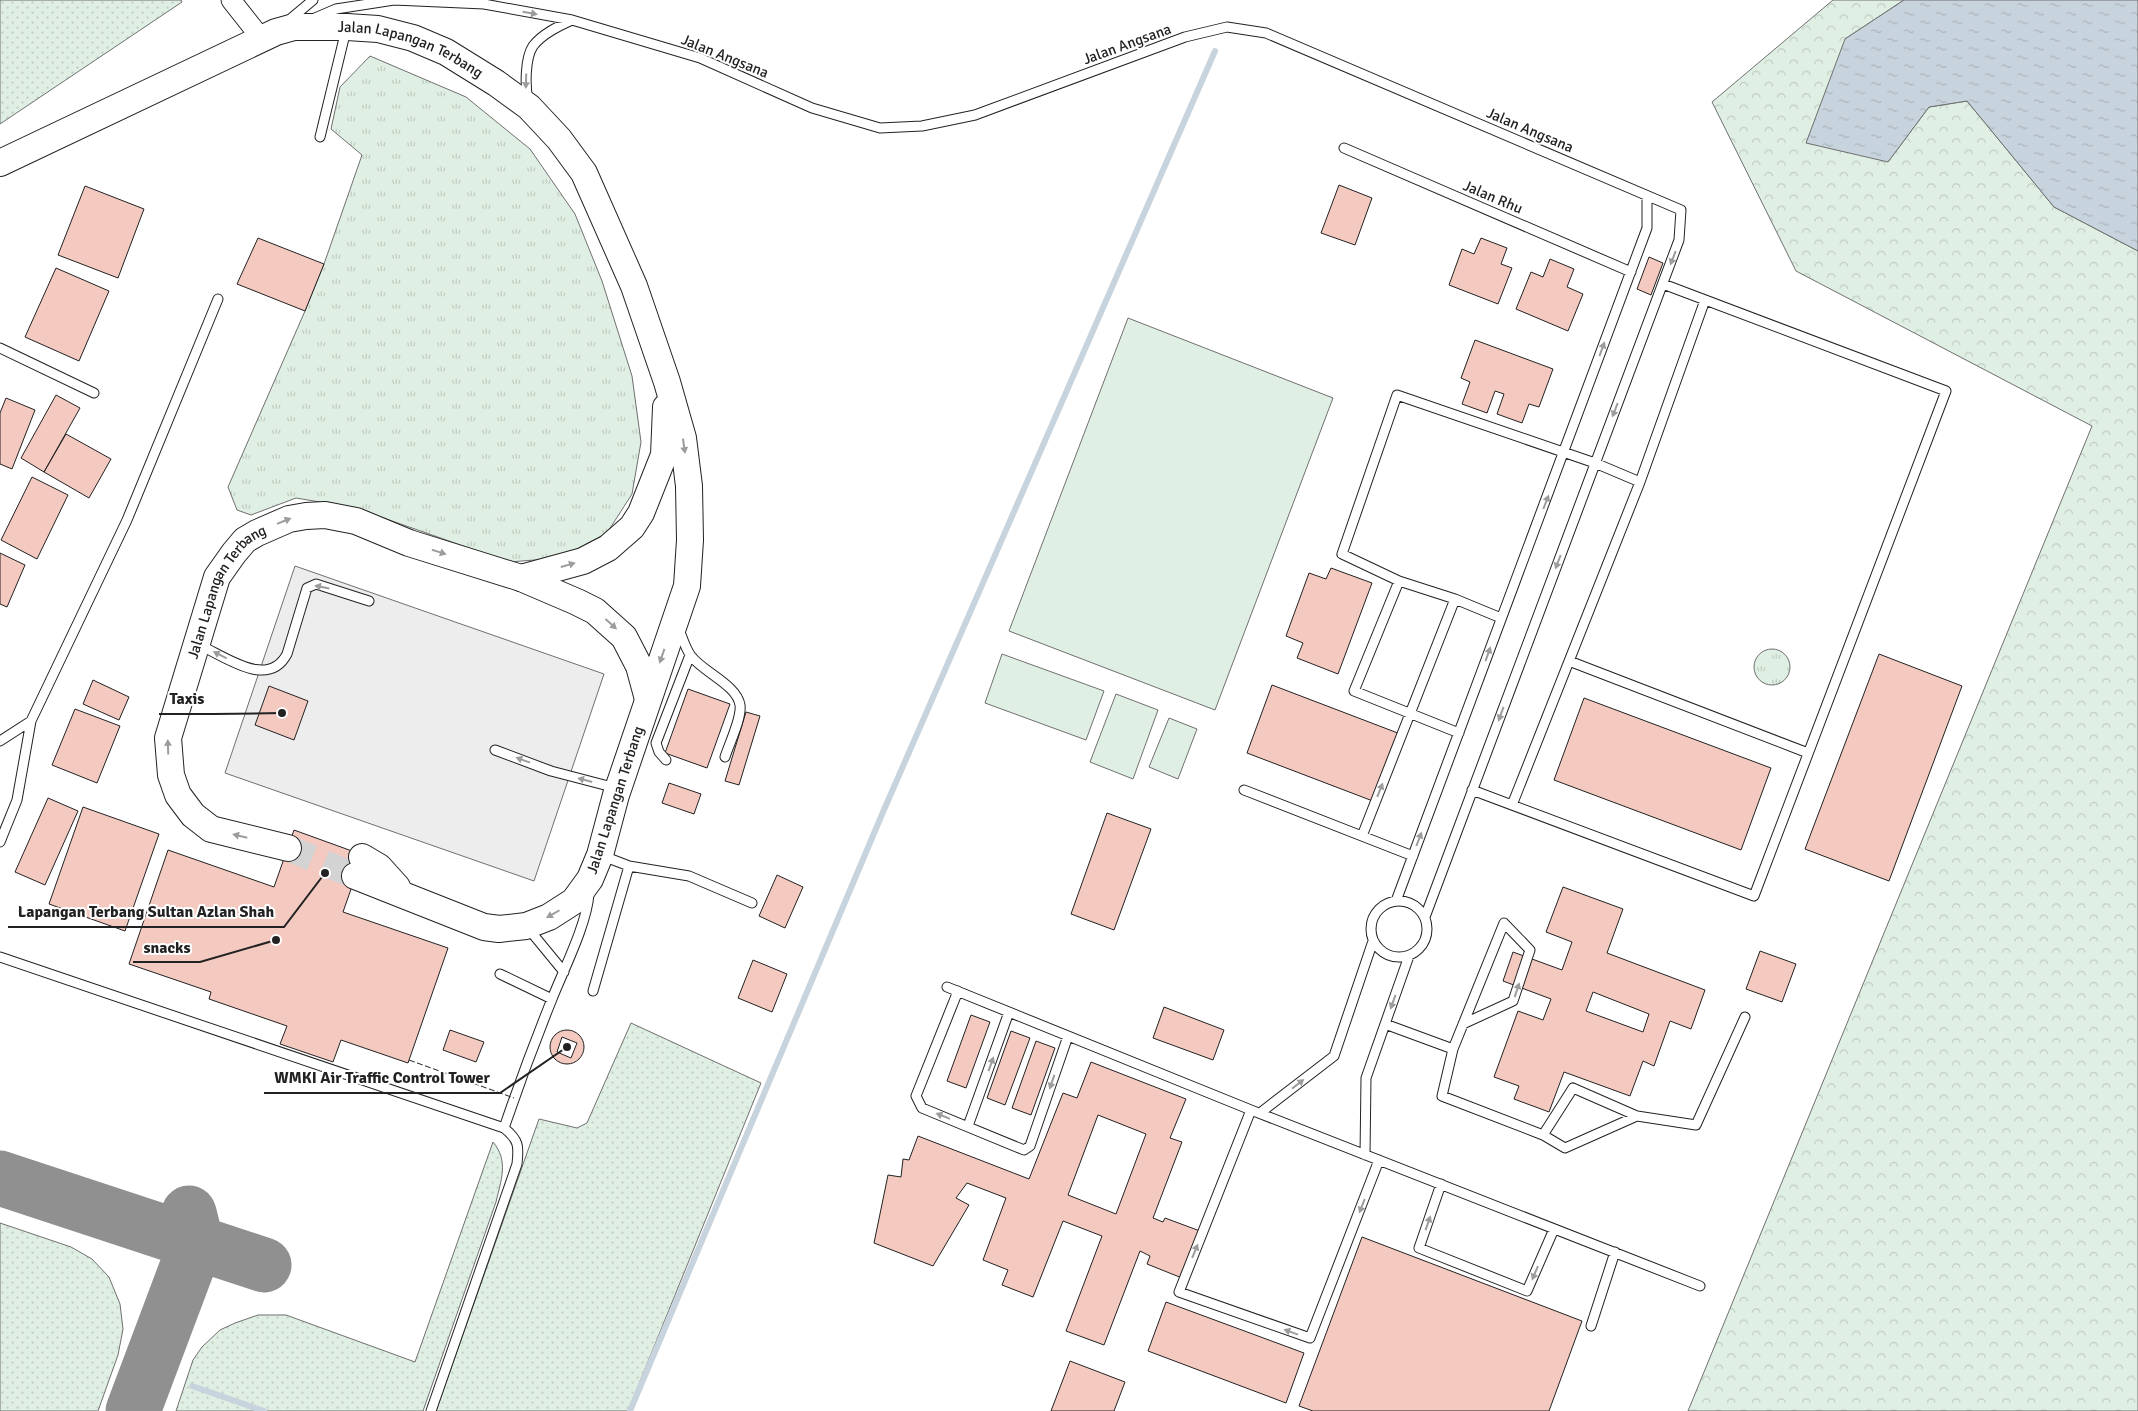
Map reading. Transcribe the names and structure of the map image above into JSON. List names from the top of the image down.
{
  "streets": {
    "street": ["Jalan Lapangan Terbang"],
    "lane": ["Jalan Angsana", "Jalan Rhu"]
  },
  "crossings": [
    ["Jalan Angsana", "Jalan Lapangan Terbang"]
  ],
  "places": [
    "Taxis",
    "Lapangan Terbang Sultan Azlan Shah",
    "snacks",
    "WMKI Air Traffic Control Tower"
  ]
}
